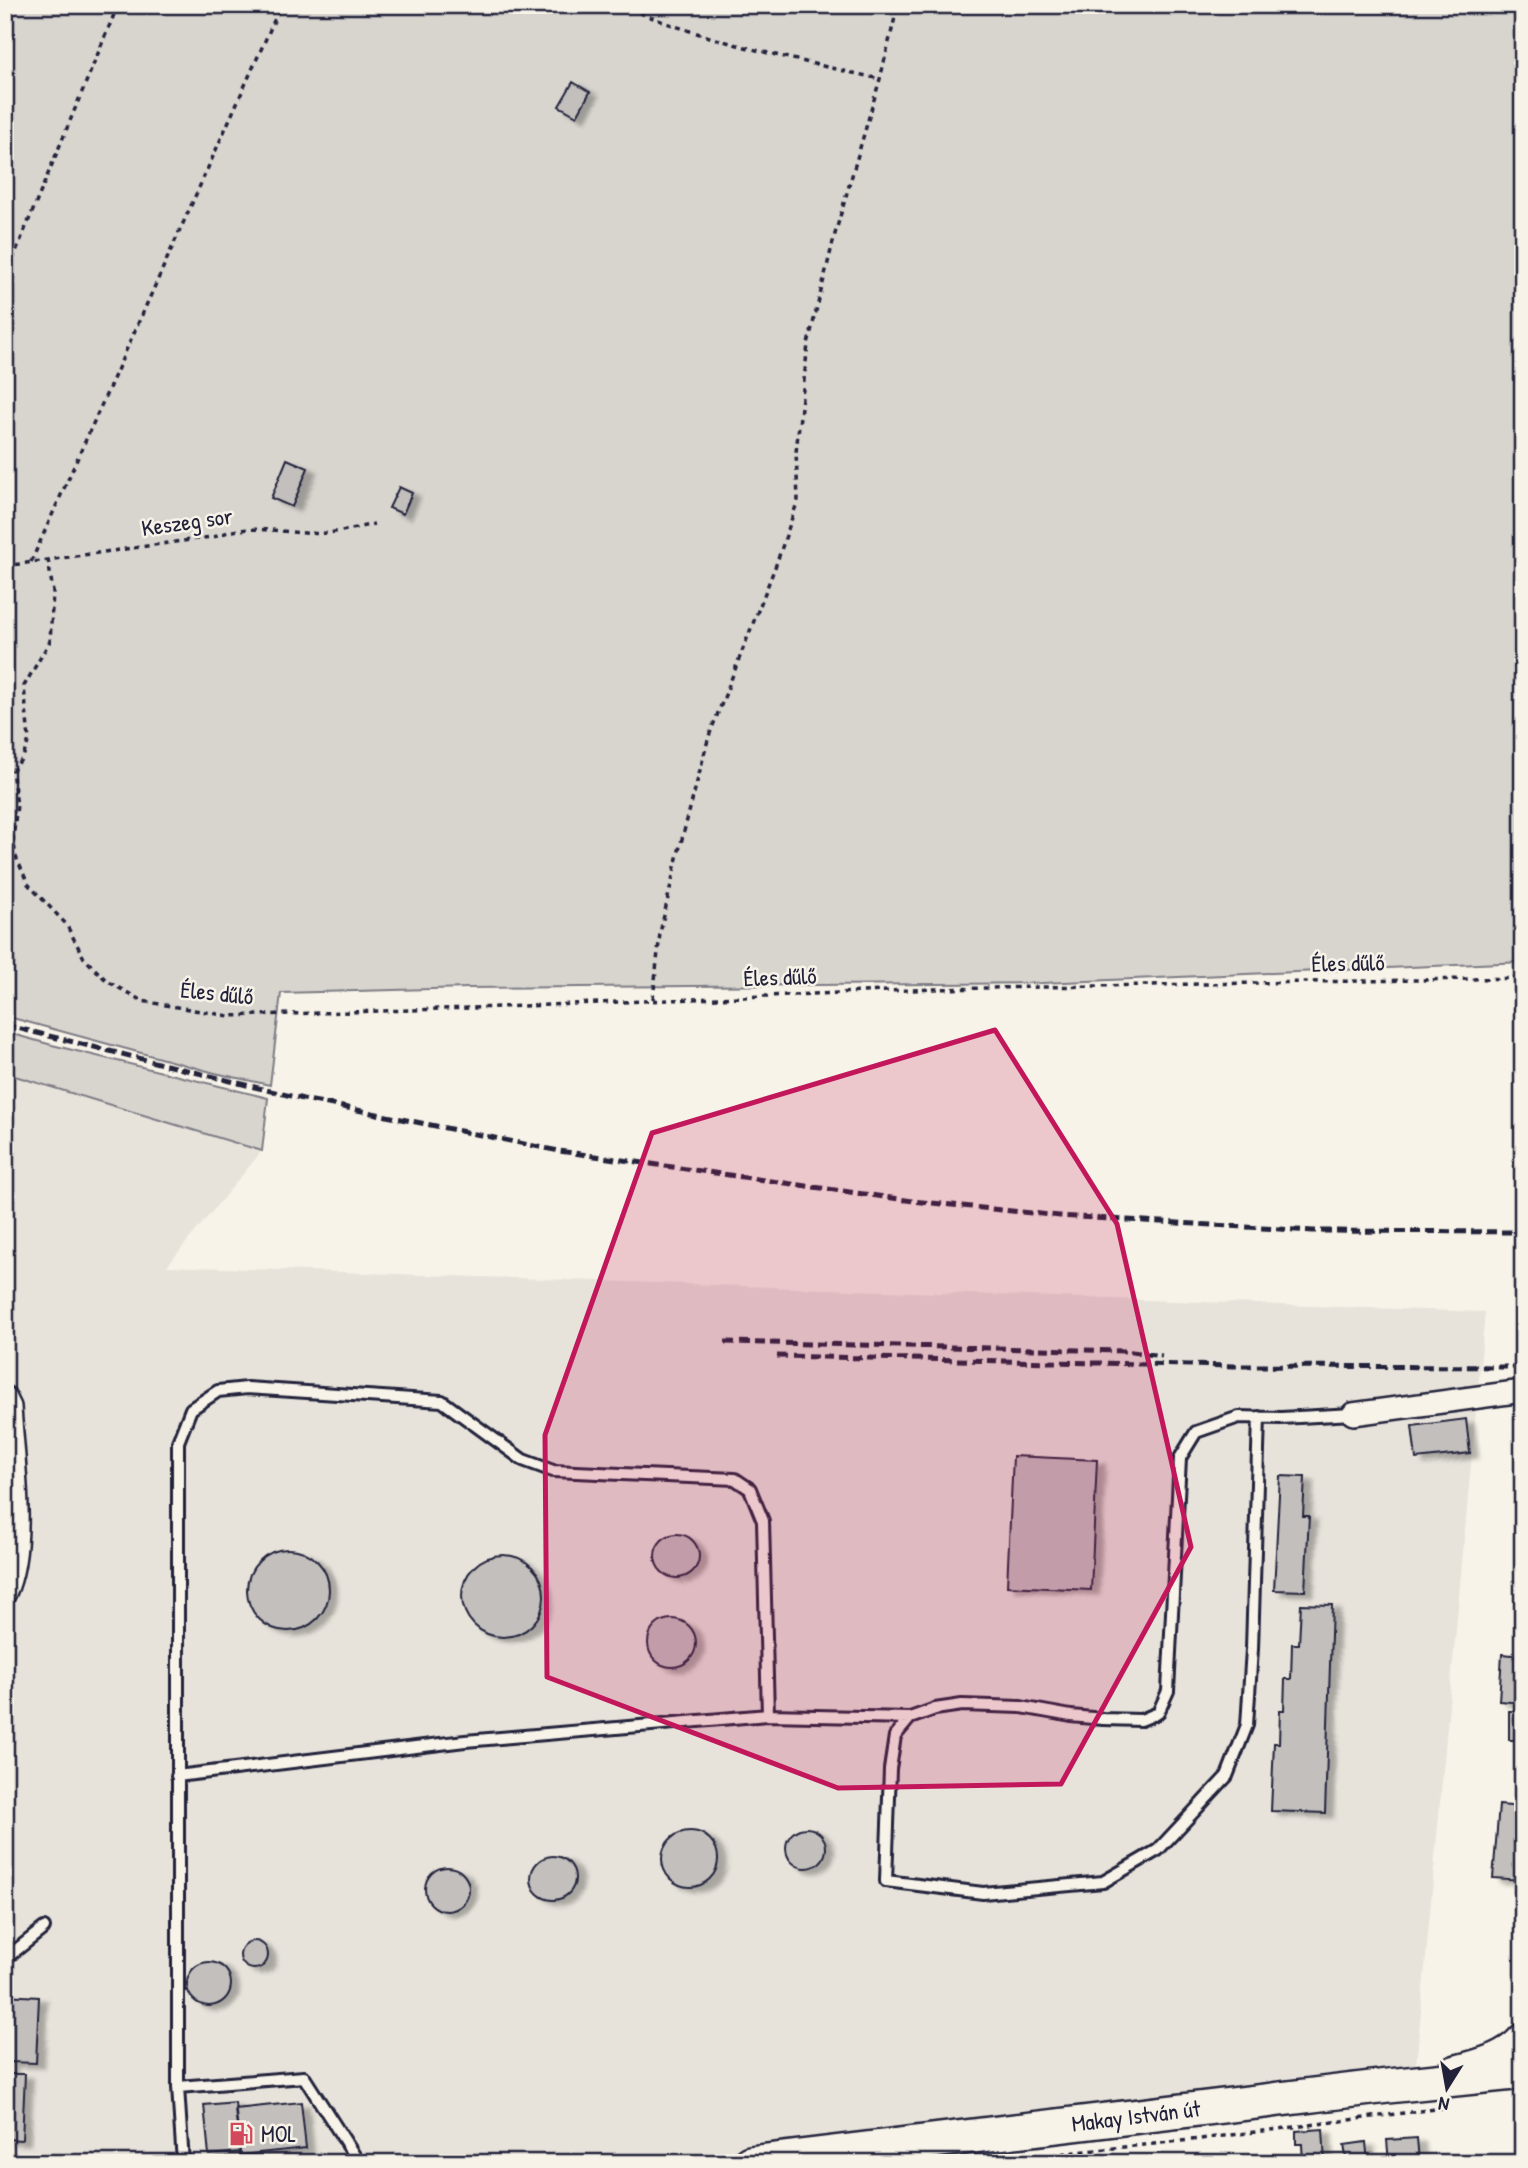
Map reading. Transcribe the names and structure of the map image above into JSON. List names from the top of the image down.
{
  "streets": {
    "main road": ["Makay István út"],
    "path": ["Keszeg sor", "Éles dűlő"]
  },
  "crossings": [
    ["Keszeg sor", "Éles dűlő"]
  ],
  "places": {
    "fuel station": ["MOL"]
  },
  "north": "bottom"
}
